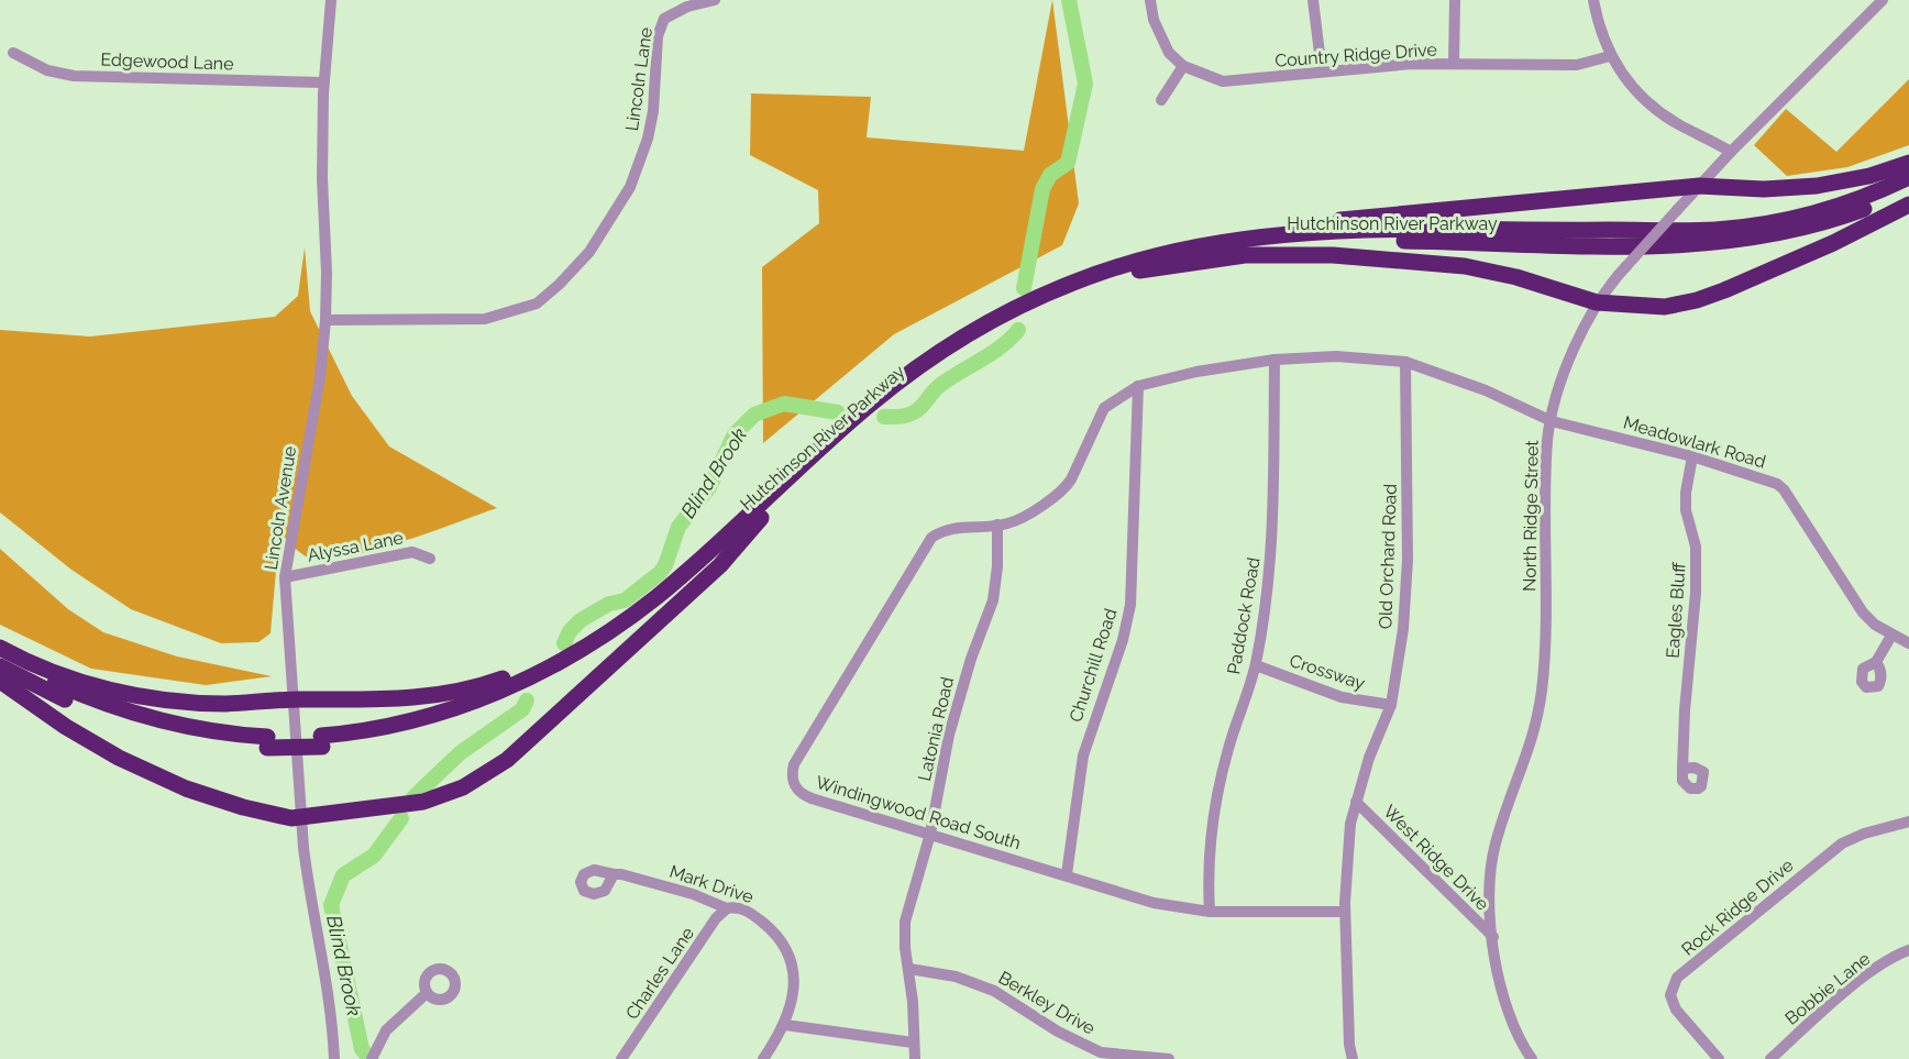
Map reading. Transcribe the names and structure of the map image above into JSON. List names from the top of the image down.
{
  "streets": {
    "highway": ["Hutchinson River Parkway"],
    "street": [
      "Country Ridge Drive",
      "Edgewood Lane",
      "Lincoln Lane",
      "Meadowlark Road",
      "Lincoln Avenue",
      "North Ridge Street",
      "Alyssa Lane",
      "Old Orchard Road",
      "Eagles Bluff",
      "Paddock Road",
      "Churchill Road",
      "Crossway",
      "Latonia Road",
      "Windingwood Road South",
      "West Ridge Drive",
      "Mark Drive",
      "Rock Ridge Drive",
      "Charles Lane",
      "Bobbie Lane",
      "Berkley Drive"
    ]
  },
  "crossings": [
    ["Edgewood Lane", "Lincoln Avenue"],
    ["Lincoln Lane", "Lincoln Avenue"],
    ["Meadowlark Road", "North Ridge Street"],
    ["Meadowlark Road", "Old Orchard Road"],
    ["Meadowlark Road", "Eagles Bluff"],
    ["Meadowlark Road", "Paddock Road"],
    ["Meadowlark Road", "Churchill Road"],
    ["Meadowlark Road", "Latonia Road"],
    ["Meadowlark Road", "Windingwood Road South"],
    ["Lincoln Avenue", "Alyssa Lane"],
    ["North Ridge Street", "West Ridge Drive"],
    ["Old Orchard Road", "Crossway"],
    ["Old Orchard Road", "Windingwood Road South"],
    ["Old Orchard Road", "West Ridge Drive"],
    ["Paddock Road", "Crossway"],
    ["Paddock Road", "Windingwood Road South"],
    ["Churchill Road", "Windingwood Road South"],
    ["Latonia Road", "Windingwood Road South"],
    ["Latonia Road", "Berkley Drive"],
    ["Mark Drive", "Charles Lane"]
  ],
  "water": ["Blind Brook"]
}
